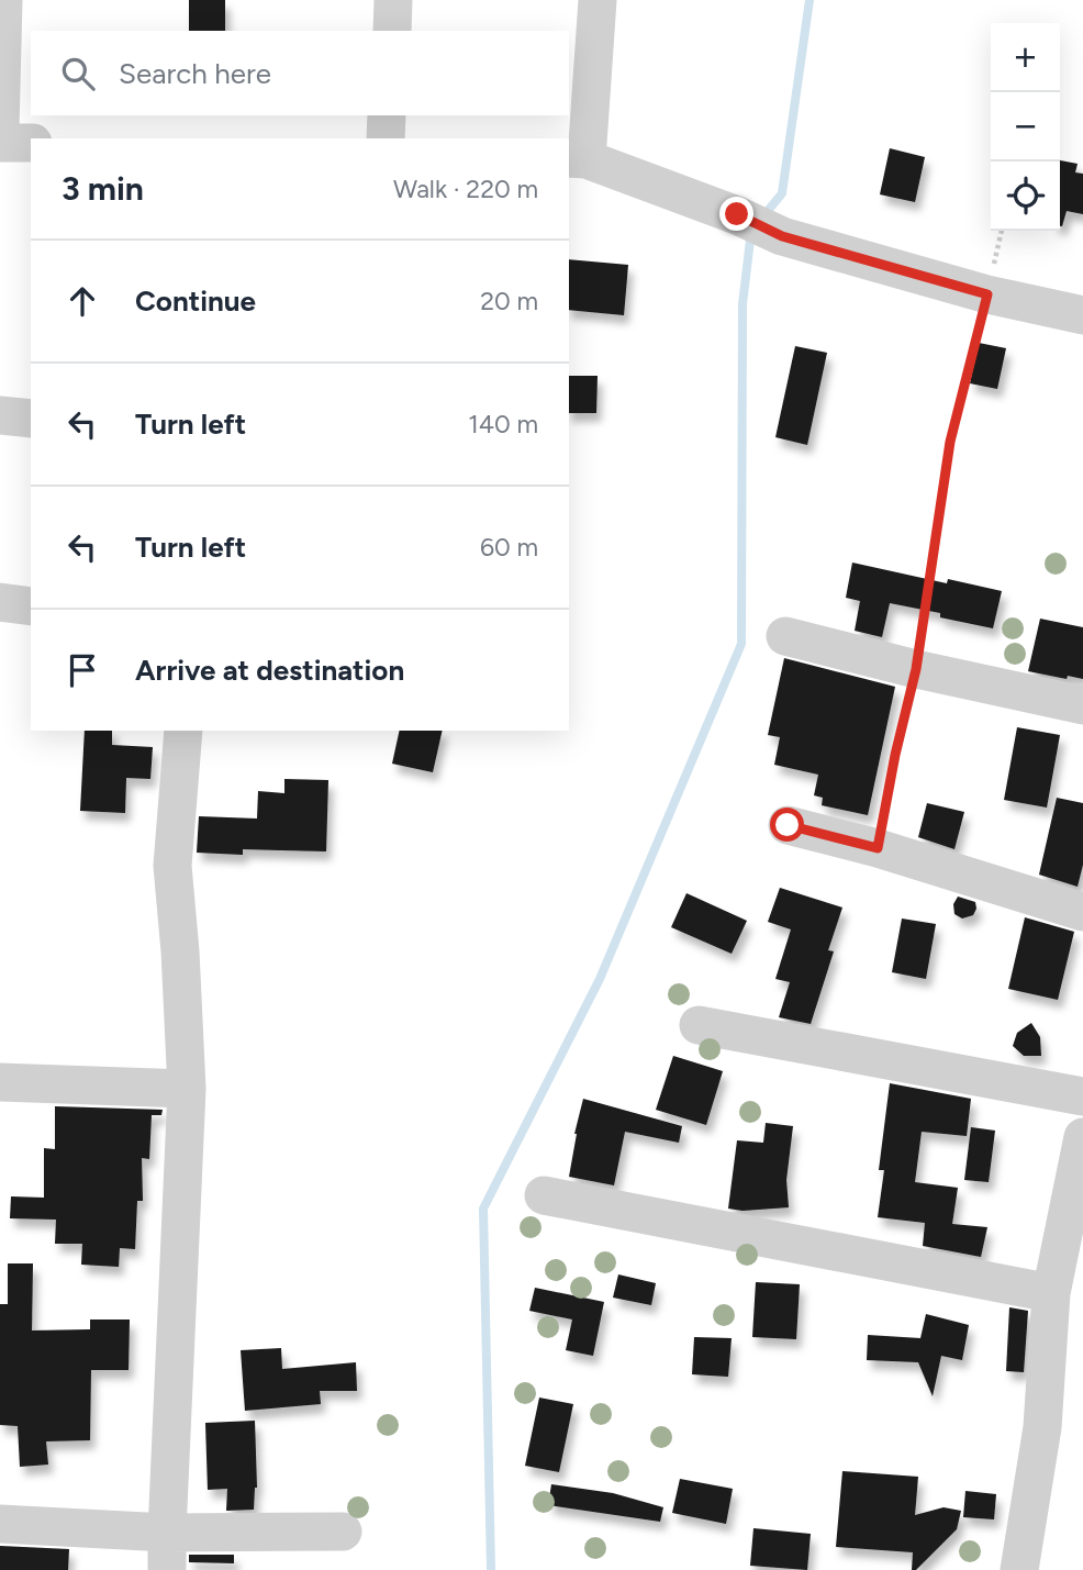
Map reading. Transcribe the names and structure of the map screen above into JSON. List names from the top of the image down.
{
  "page": {
    "map_buttons": ["+", "−"],
    "search": "Search here",
    "heading": ["3 min", "Walk · 220 m"],
    "list": [
      ["Continue", "20 m"],
      ["Turn left", "140 m"],
      ["Turn left", "60 m"],
      "Arrive at destination"
    ]
  }
}
